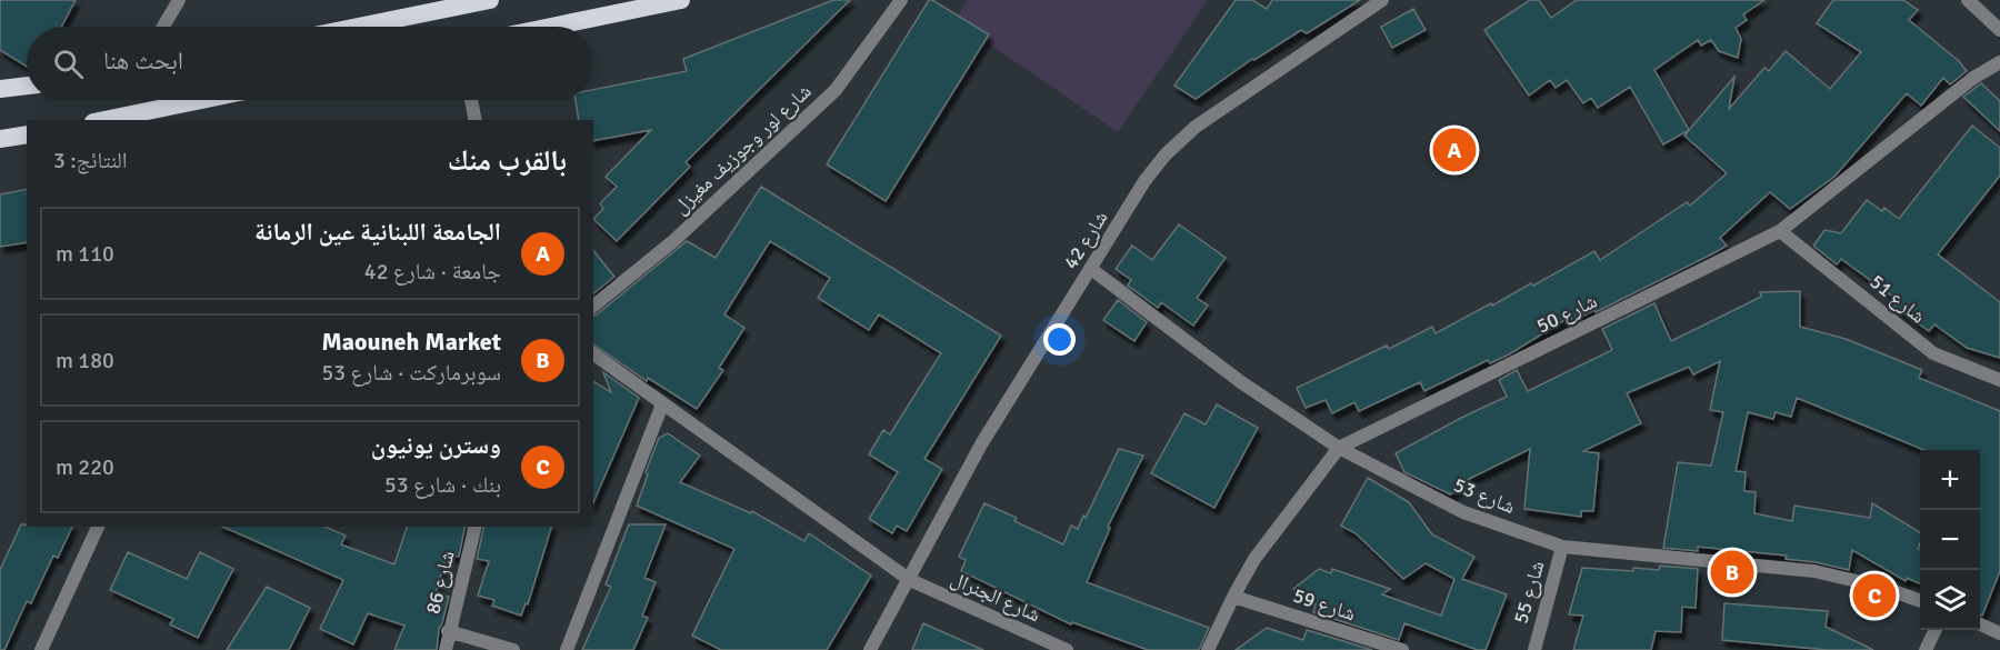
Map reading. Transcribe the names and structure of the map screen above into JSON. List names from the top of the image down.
{
  "streets": {
    "street": [
      "شارع لور وجوزيف مغيزل",
      "شارع 42",
      "شارع 51",
      "شارع 50",
      "شارع 53",
      "شارع 86",
      "شارع 55",
      "شارع الجنرال",
      "شارع 59"
    ]
  },
  "crossings": [
    ["شارع 42", "شارع 53"],
    ["شارع 42", "شارع الجنرال"],
    ["شارع 51", "شارع 50"],
    ["شارع 50", "شارع 53"],
    ["شارع 50", "شارع 59"],
    ["شارع 53", "شارع 55"]
  ],
  "page": {
    "search": "ابحث هنا",
    "heading": ["بالقرب منك", "النتائج: 3"],
    "pins": ["A", "B", "C"],
    "list": [
      {
        "mark": "A",
        "name": "الجامعة اللبنانية عين الرمانة",
        "note": "جامعة · شارع 42",
        "value": "110 m"
      },
      {
        "mark": "B",
        "name": "Maouneh Market",
        "note": "سوبرماركت · شارع 53",
        "value": "180 m"
      },
      {
        "mark": "C",
        "name": "وسترن يونيون",
        "note": "بنك · شارع 53",
        "value": "220 m"
      }
    ],
    "map_buttons": ["+", "−"]
  }
}
